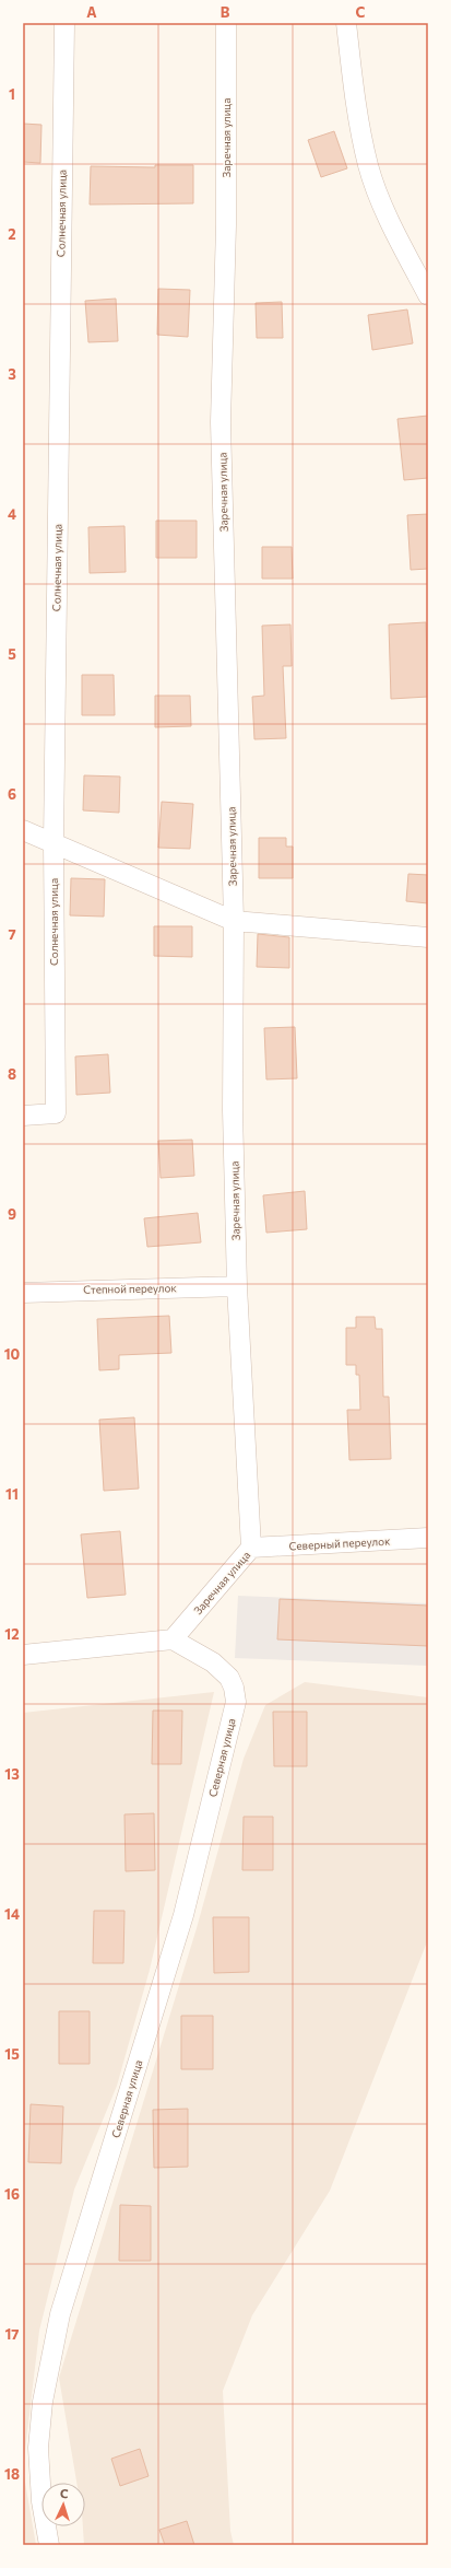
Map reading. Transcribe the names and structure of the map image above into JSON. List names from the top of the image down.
{
  "streets": {
    "street": [
      "Заречная улица",
      "Солнечная улица",
      "Степной переулок",
      "Северный переулок",
      "Северная улица"
    ]
  },
  "crossings": [
    ["Заречная улица", "Степной переулок"],
    ["Заречная улица", "Северный переулок"],
    ["Заречная улица", "Северная улица"]
  ],
  "north": "top",
  "grid": {
    "columns": ["A", "B", "C"],
    "rows": [
      "1",
      "2",
      "3",
      "4",
      "5",
      "6",
      "7",
      "8",
      "9",
      "10",
      "11",
      "12",
      "13",
      "14",
      "15",
      "16",
      "17",
      "18"
    ]
  }
}
